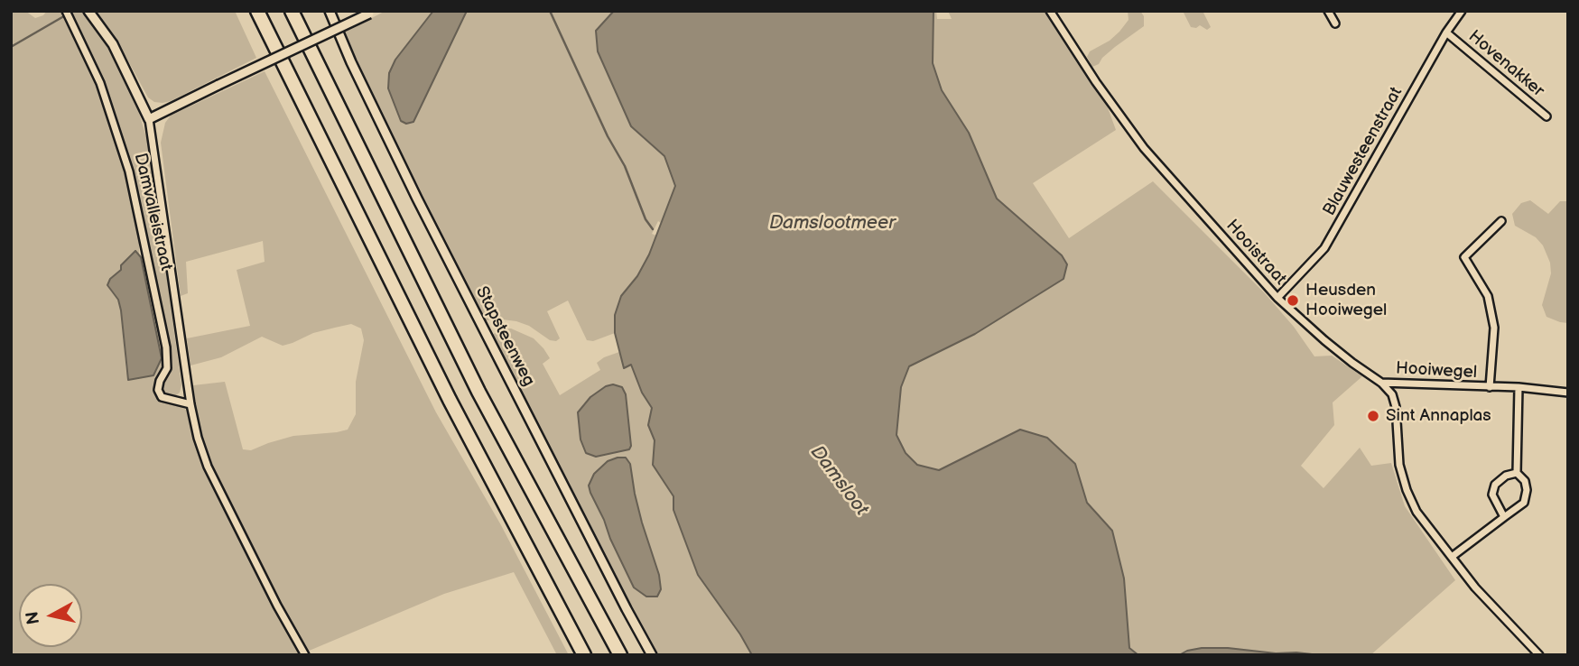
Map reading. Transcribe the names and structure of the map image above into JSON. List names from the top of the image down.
{
  "streets": {
    "street": [
      "Hovenakker",
      "Blauwesteenstraat",
      "Damvalleistraat",
      "Hooistraat",
      "Stapsteenweg",
      "Hooiwegel"
    ]
  },
  "crossings": [
    ["Hovenakker", "Blauwesteenstraat"],
    ["Blauwesteenstraat", "Hooistraat"],
    ["Hooistraat", "Hooiwegel"]
  ],
  "water": ["Damslootmeer", "Damsloot"],
  "places": ["Heusden Hooiwegel", "Sint Annaplas"],
  "north": "left"
}
